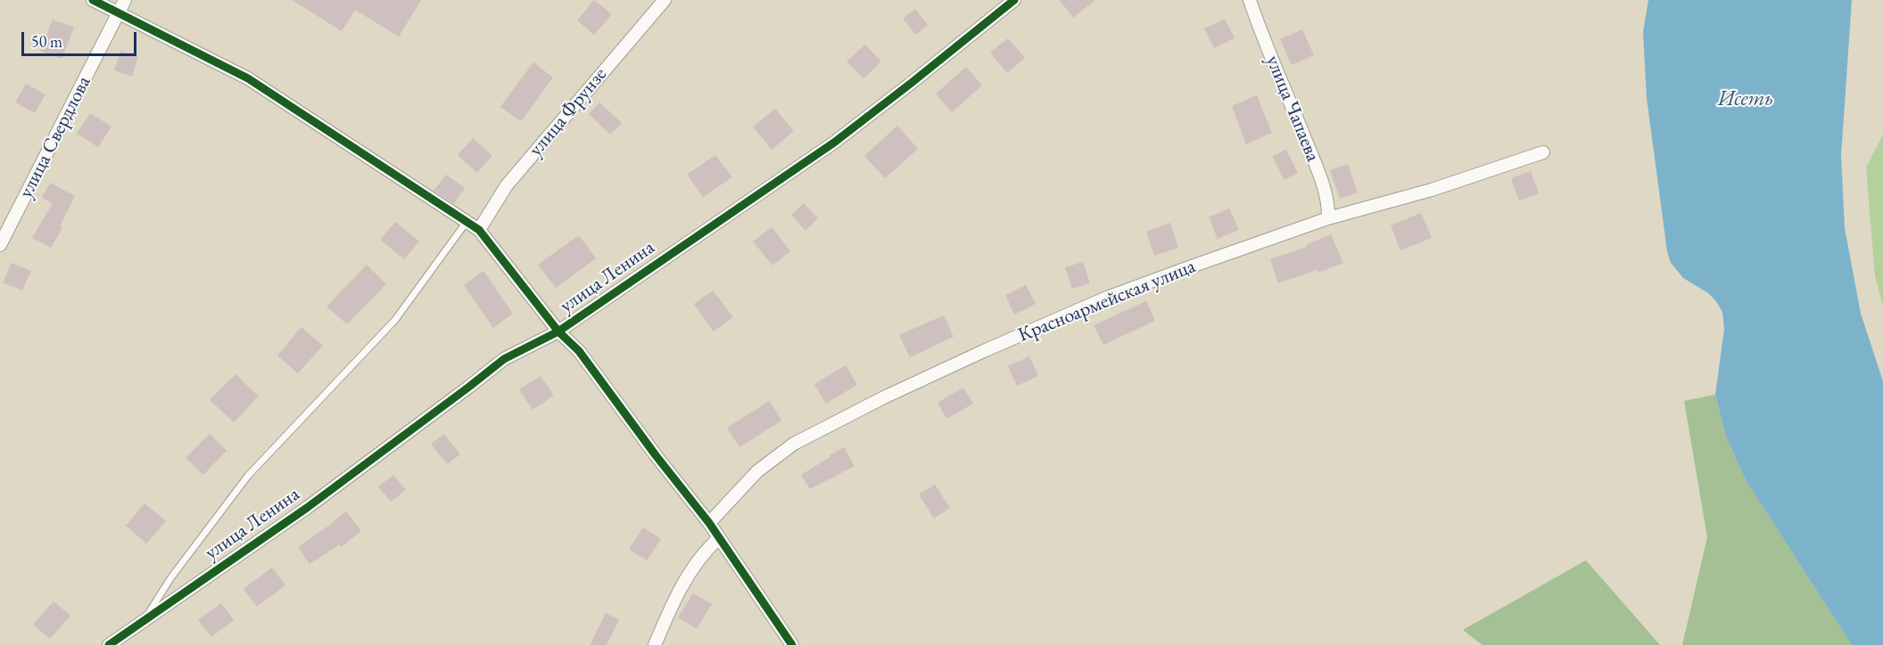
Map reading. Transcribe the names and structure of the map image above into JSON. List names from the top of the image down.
{
  "streets": {
    "street": [
      "улица Чапаева",
      "улица Фрунзе",
      "улица Свердлова",
      "улица Ленина",
      "Красноармейская улица"
    ]
  },
  "crossings": [
    ["улица Чапаева", "Красноармейская улица"]
  ],
  "water": ["Исеть"],
  "scale_bar": "50 m"
}
